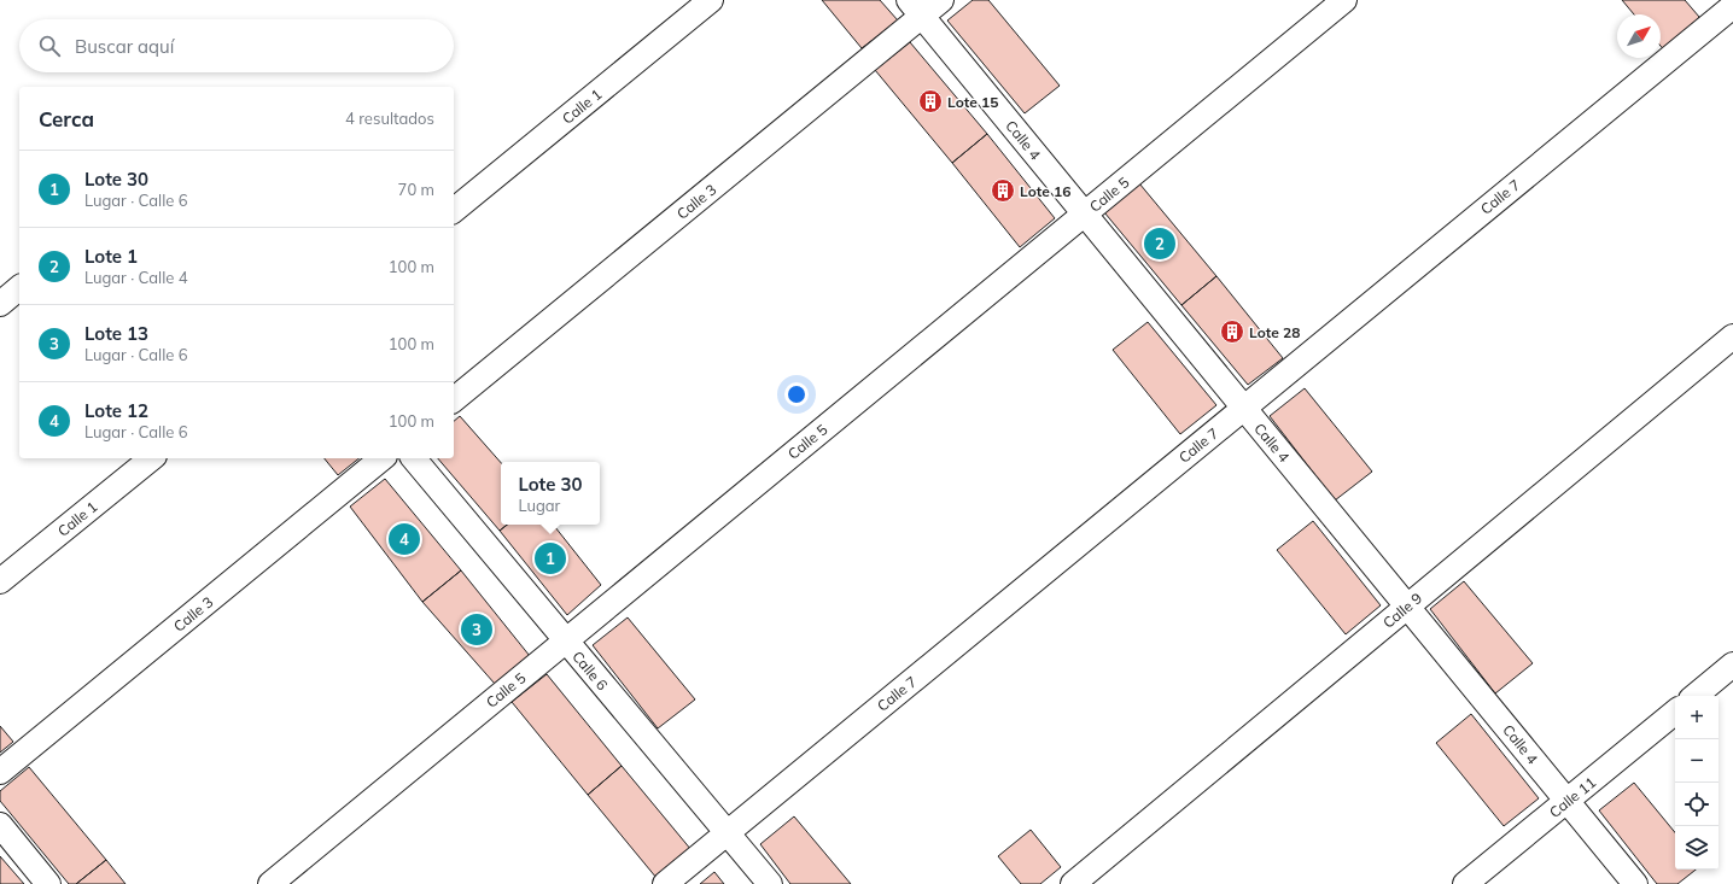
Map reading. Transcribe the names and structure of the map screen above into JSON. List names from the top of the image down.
{
  "streets": {
    "street": [
      "Calle 1",
      "Calle 4",
      "Calle 5",
      "Calle 7",
      "Calle 3",
      "Calle 9",
      "Calle 6",
      "Calle 11"
    ]
  },
  "crossings": [
    ["Calle 4", "Calle 5"],
    ["Calle 4", "Calle 7"],
    ["Calle 4", "Calle 3"],
    ["Calle 4", "Calle 9"],
    ["Calle 4", "Calle 11"],
    ["Calle 5", "Calle 6"],
    ["Calle 7", "Calle 6"]
  ],
  "places": {
    "building": ["Lote 15", "Lote 16", "Lote 28"]
  },
  "north": "top right",
  "page": {
    "search": "Buscar aquí",
    "heading": ["Cerca", "4 resultados"],
    "list": [
      {
        "mark": "1",
        "name": "Lote 30",
        "note": "Lugar · Calle 6",
        "value": "70 m"
      },
      {
        "mark": "2",
        "name": "Lote 1",
        "note": "Lugar · Calle 4",
        "value": "100 m"
      },
      {
        "mark": "3",
        "name": "Lote 13",
        "note": "Lugar · Calle 6",
        "value": "100 m"
      },
      {
        "mark": "4",
        "name": "Lote 12",
        "note": "Lugar · Calle 6",
        "value": "100 m"
      }
    ],
    "pins": [
      "2",
      "4",
      "1",
      "3"
    ],
    "popup": ["Lote 30", "Lugar"],
    "map_buttons": ["+", "−"]
  }
}
